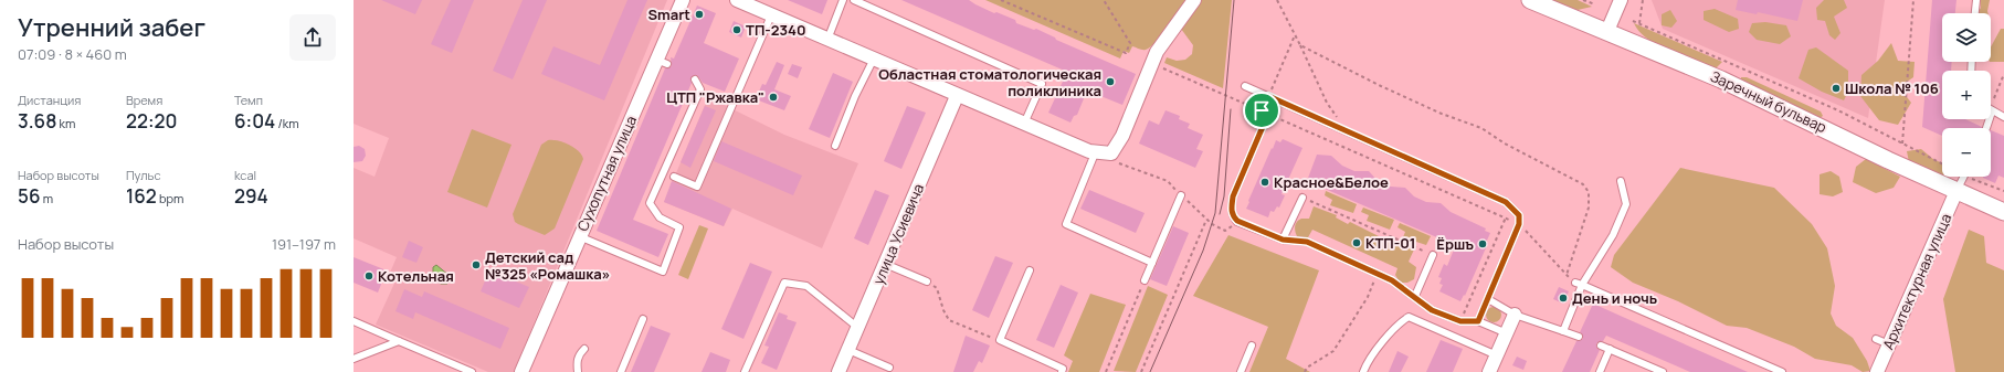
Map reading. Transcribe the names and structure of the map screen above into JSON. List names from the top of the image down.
{
  "streets": {
    "street": [
      "Заречный бульвар",
      "Сухопутная улица",
      "улица Усиевича",
      "Архитектурная улица"
    ]
  },
  "crossings": [
    ["Заречный бульвар", "Архитектурная улица"]
  ],
  "places": [
    "Smart",
    "ТП-2340",
    "Областная стоматологическая поликлиника",
    "Школа № 106",
    "ЦТП \"Ржавка\"",
    "Красное&Белое",
    "КТП-01",
    "Ёршъ",
    "Детский сад №325 «Ромашка»",
    "Котельная",
    "День и ночь"
  ],
  "page": {
    "heading": ["Утренний забег", "07:09 · 8 × 460 m"],
    "map_buttons": ["+", "−"],
    "stats": [
      ["Дистанция", "3.68 km"],
      ["Время", "22:20"],
      ["Темп", "6:04 /km"],
      ["Набор высоты", "56 m"],
      ["Пульс", "162 bpm"],
      ["kcal", "294"]
    ],
    "chart": ["Набор высоты", "191–197 m"]
  }
}
